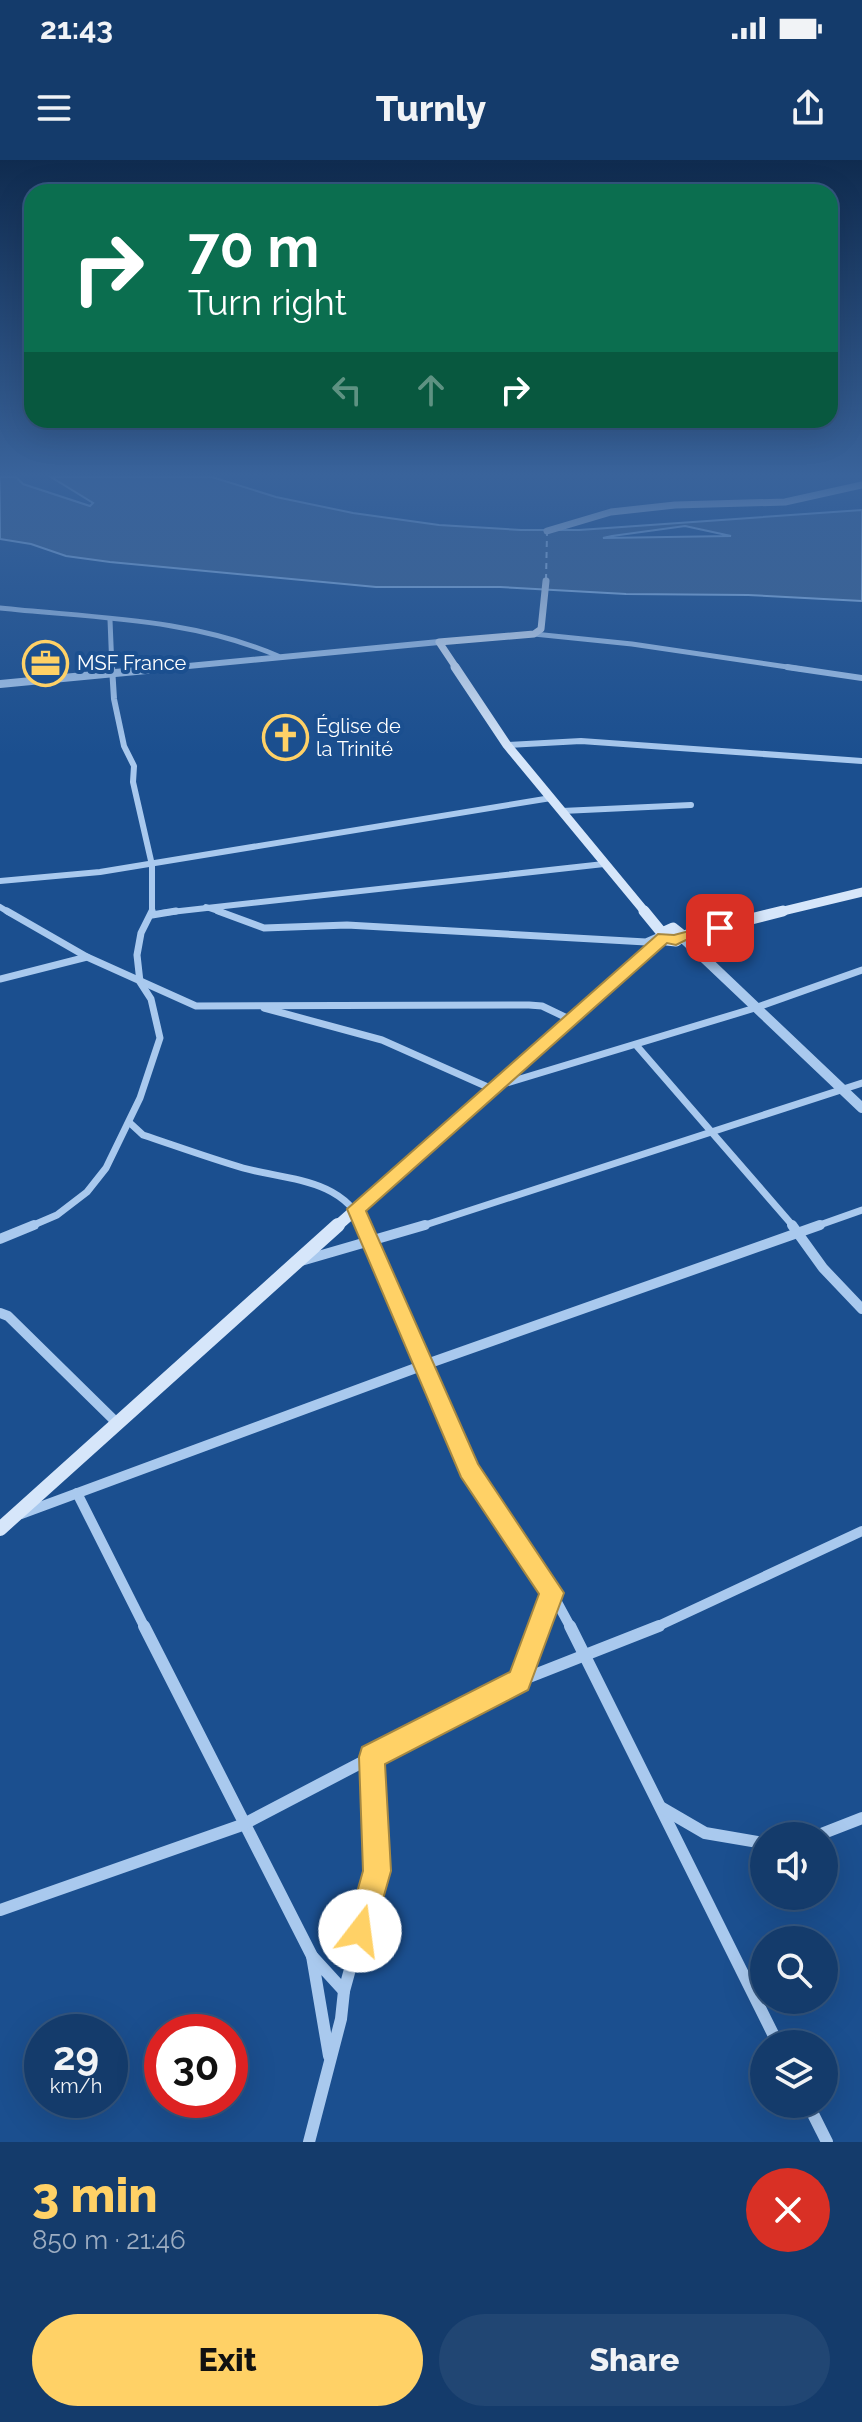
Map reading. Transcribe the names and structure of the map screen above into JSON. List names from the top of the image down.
{
  "places": {
    "office": ["MSF France"],
    "church": ["Église de la Trinité"]
  },
  "page": {
    "status": "21:43",
    "header": "Turnly",
    "turn": ["70 m", "Turn right"],
    "speed": "29 km/h",
    "limit": "30",
    "heading": ["3 min", "850 m · 21:46"],
    "buttons": ["Exit", "Share"]
  }
}
